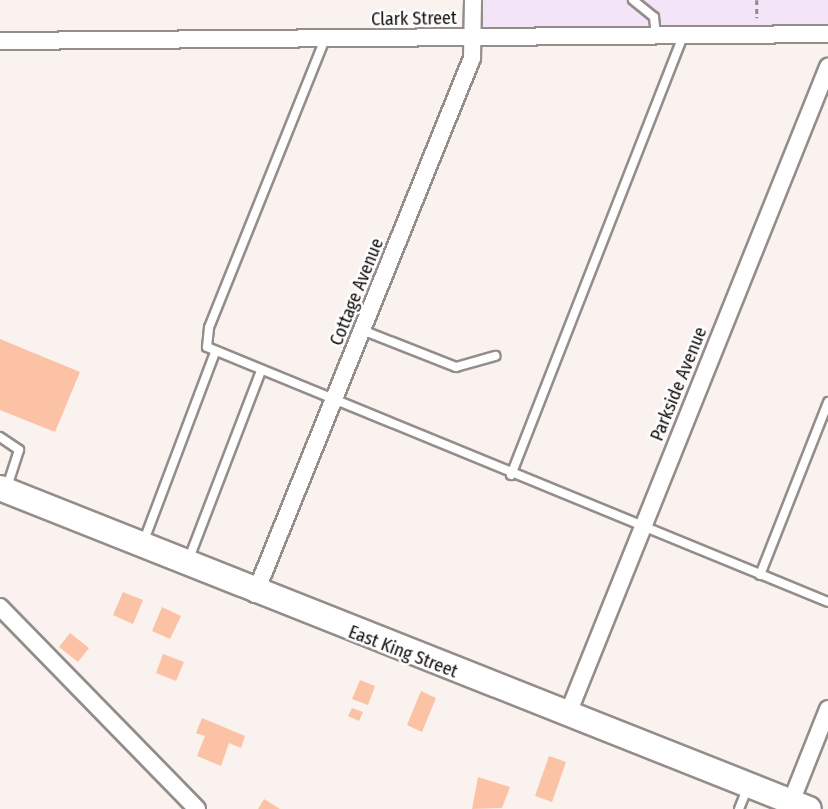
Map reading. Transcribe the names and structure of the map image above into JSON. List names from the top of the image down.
{
  "streets": {
    "main road": ["East King Street"],
    "street": ["Clark Street", "Cottage Avenue", "Parkside Avenue"]
  },
  "crossings": [
    ["Clark Street", "Cottage Avenue"],
    ["Cottage Avenue", "East King Street"],
    ["Parkside Avenue", "East King Street"]
  ]
}
